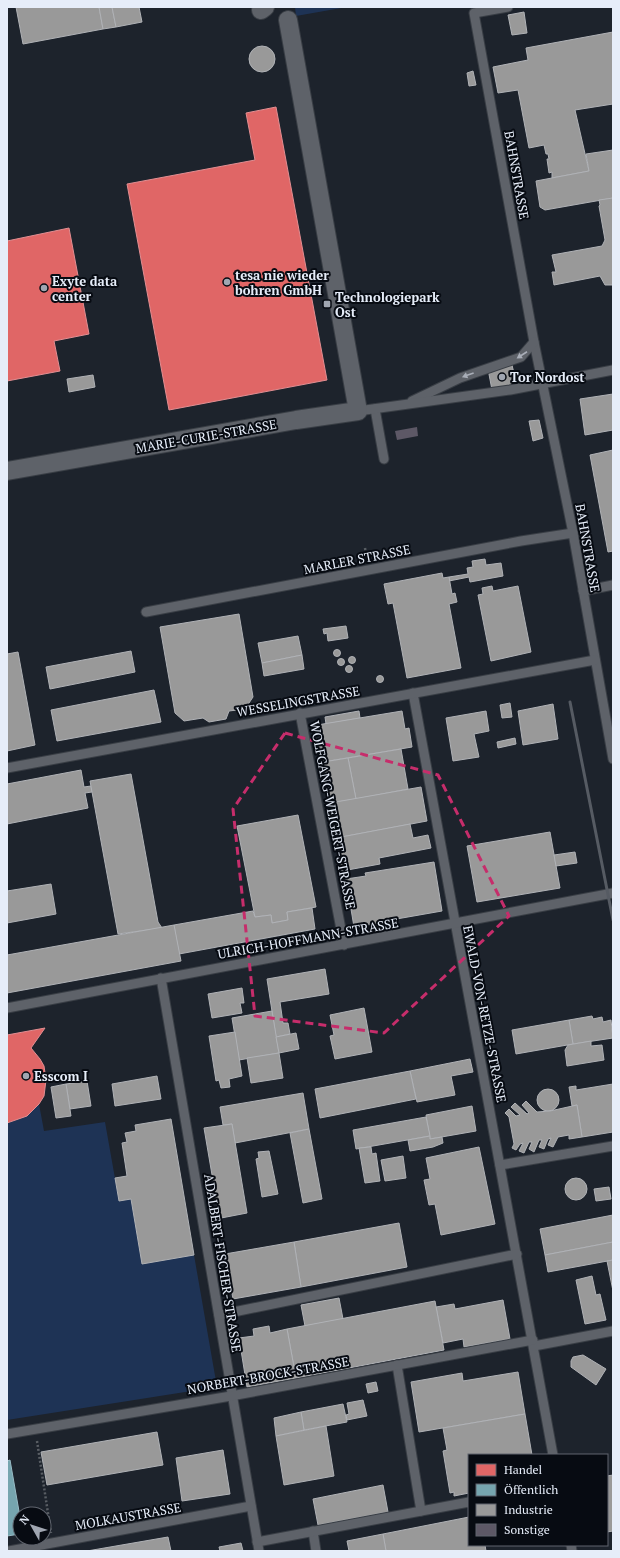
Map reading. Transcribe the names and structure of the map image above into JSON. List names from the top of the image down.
{
  "streets": {
    "street": ["MARIE-CURIE-STRASSE"],
    "lane": [
      "BAHNSTRASSE",
      "MARLER STRASSE",
      "WESSELINGSTRASSE",
      "WOLFGANG-WEIGERT-STRASSE",
      "ULRICH-HOFFMANN-STRASSE",
      "EWALD-VON-RETZE-STRASSE",
      "ADALBERT-FISCHER-STRASSE",
      "NORBERT-BROCK-STRASSE",
      "MOLKAUSTRASSE"
    ]
  },
  "crossings": [
    ["BAHNSTRASSE", "MARIE-CURIE-STRASSE"],
    ["BAHNSTRASSE", "MARLER STRASSE"],
    ["BAHNSTRASSE", "WESSELINGSTRASSE"],
    ["WESSELINGSTRASSE", "WOLFGANG-WEIGERT-STRASSE"],
    ["WESSELINGSTRASSE", "EWALD-VON-RETZE-STRASSE"],
    ["WOLFGANG-WEIGERT-STRASSE", "ULRICH-HOFFMANN-STRASSE"],
    ["ULRICH-HOFFMANN-STRASSE", "EWALD-VON-RETZE-STRASSE"],
    ["ULRICH-HOFFMANN-STRASSE", "ADALBERT-FISCHER-STRASSE"],
    ["EWALD-VON-RETZE-STRASSE", "NORBERT-BROCK-STRASSE"],
    ["ADALBERT-FISCHER-STRASSE", "NORBERT-BROCK-STRASSE"],
    ["ADALBERT-FISCHER-STRASSE", "MOLKAUSTRASSE"]
  ],
  "places": {
    "other": [
      "tesa nie wieder bohren GmbH",
      "Exyte data center",
      "Tor Nordost",
      "Esscom I"
    ],
    "transit": ["Technologiepark Ost"]
  },
  "legend": [
    "Handel",
    "Öffentlich",
    "Industrie",
    "Sonstige"
  ],
  "north": "top left"
}
